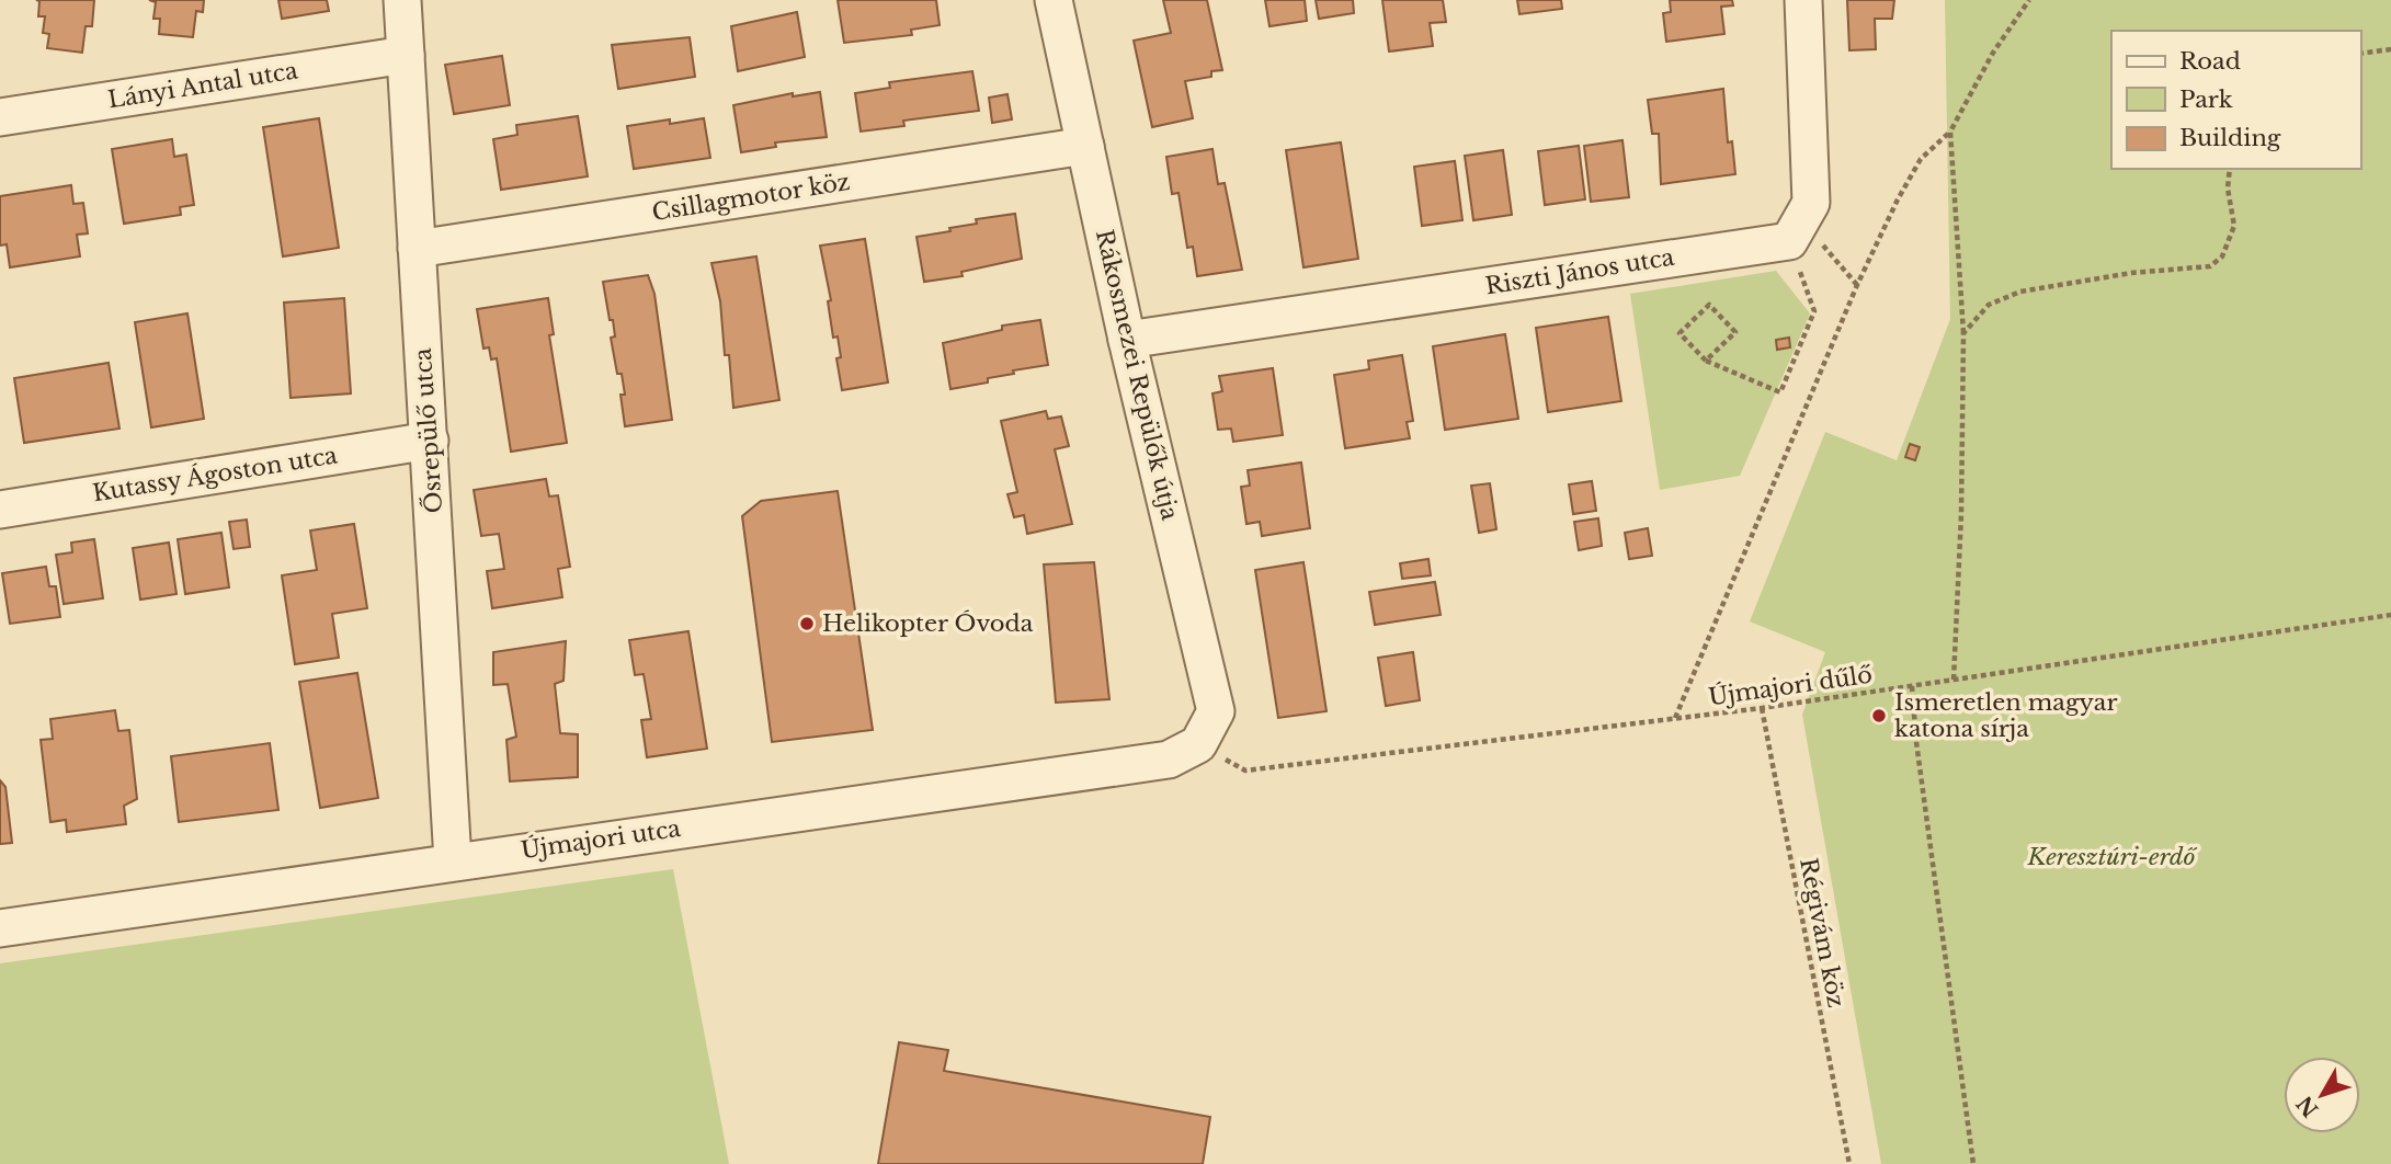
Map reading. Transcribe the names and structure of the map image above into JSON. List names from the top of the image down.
{
  "streets": {
    "street": [
      "Lányi Antal utca",
      "Csillagmotor köz",
      "Riszti János utca",
      "Rákosmezei Repülők útja",
      "Ősrepülő utca",
      "Kutassy Ágoston utca",
      "Újmajori utca"
    ],
    "path": ["Újmajori dűlő", "Régivám köz"]
  },
  "crossings": [
    ["Lányi Antal utca", "Ősrepülő utca"],
    ["Csillagmotor köz", "Rákosmezei Repülők útja"],
    ["Csillagmotor köz", "Ősrepülő utca"],
    ["Riszti János utca", "Rákosmezei Repülők útja"],
    ["Rákosmezei Repülők útja", "Újmajori dűlő"],
    ["Rákosmezei Repülők útja", "Újmajori utca"],
    ["Ősrepülő utca", "Kutassy Ágoston utca"],
    ["Ősrepülő utca", "Újmajori utca"],
    ["Újmajori dűlő", "Újmajori utca"],
    ["Újmajori dűlő", "Régivám köz"]
  ],
  "parks": ["Keresztúri-erdő"],
  "places": ["Helikopter Óvoda", "Ismeretlen magyar katona sírja"],
  "legend": ["Road", "Park", "Building"],
  "north": "bottom left"
}
